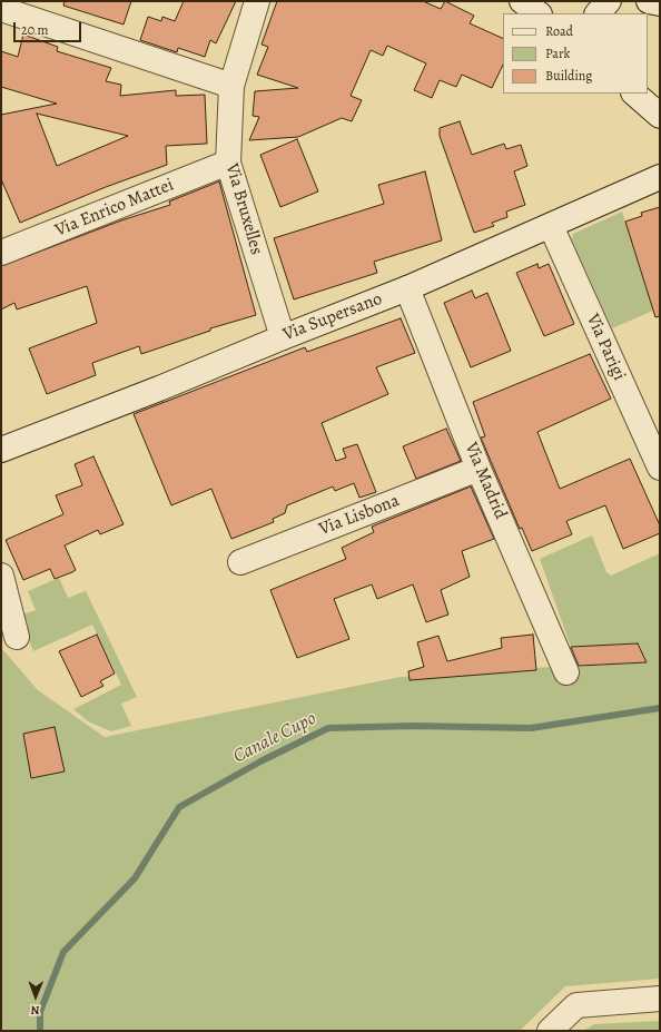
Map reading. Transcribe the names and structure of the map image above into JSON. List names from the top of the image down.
{
  "streets": {
    "street": [
      "Via Enrico Mattei",
      "Via Bruxelles",
      "Via Supersano",
      "Via Parigi",
      "Via Madrid",
      "Via Lisbona"
    ]
  },
  "crossings": [
    ["Via Enrico Mattei", "Via Bruxelles"],
    ["Via Bruxelles", "Via Supersano"],
    ["Via Supersano", "Via Parigi"],
    ["Via Supersano", "Via Madrid"],
    ["Via Madrid", "Via Lisbona"]
  ],
  "water": ["Canale Cupo"],
  "legend": ["Road", "Park", "Building"],
  "scale_bar": "20 m",
  "north": "bottom"
}
